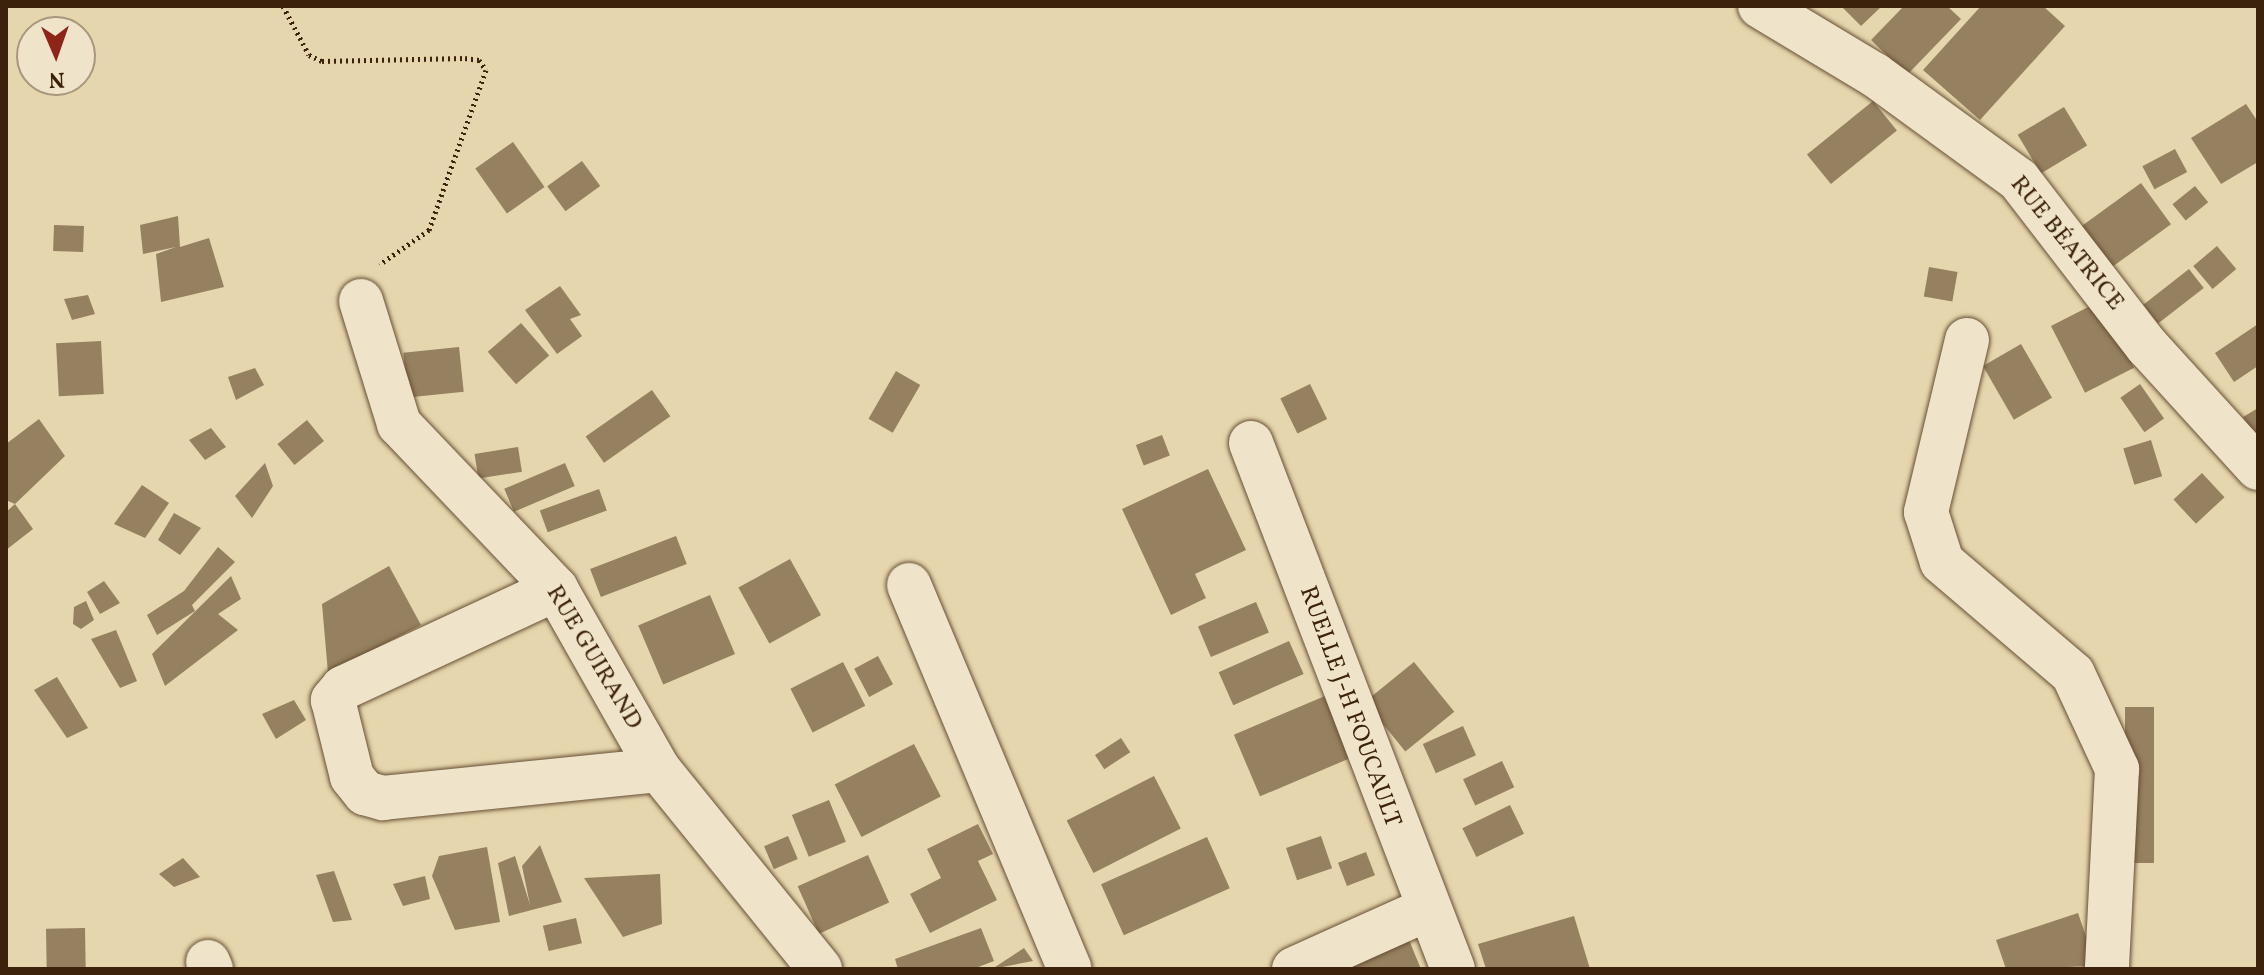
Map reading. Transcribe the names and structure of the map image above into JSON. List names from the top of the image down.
{
  "streets": {
    "street": ["RUE BÉATRICE", "RUE GUIRAND", "RUELLE J-H FOUCAULT"]
  },
  "north": "bottom"
}
